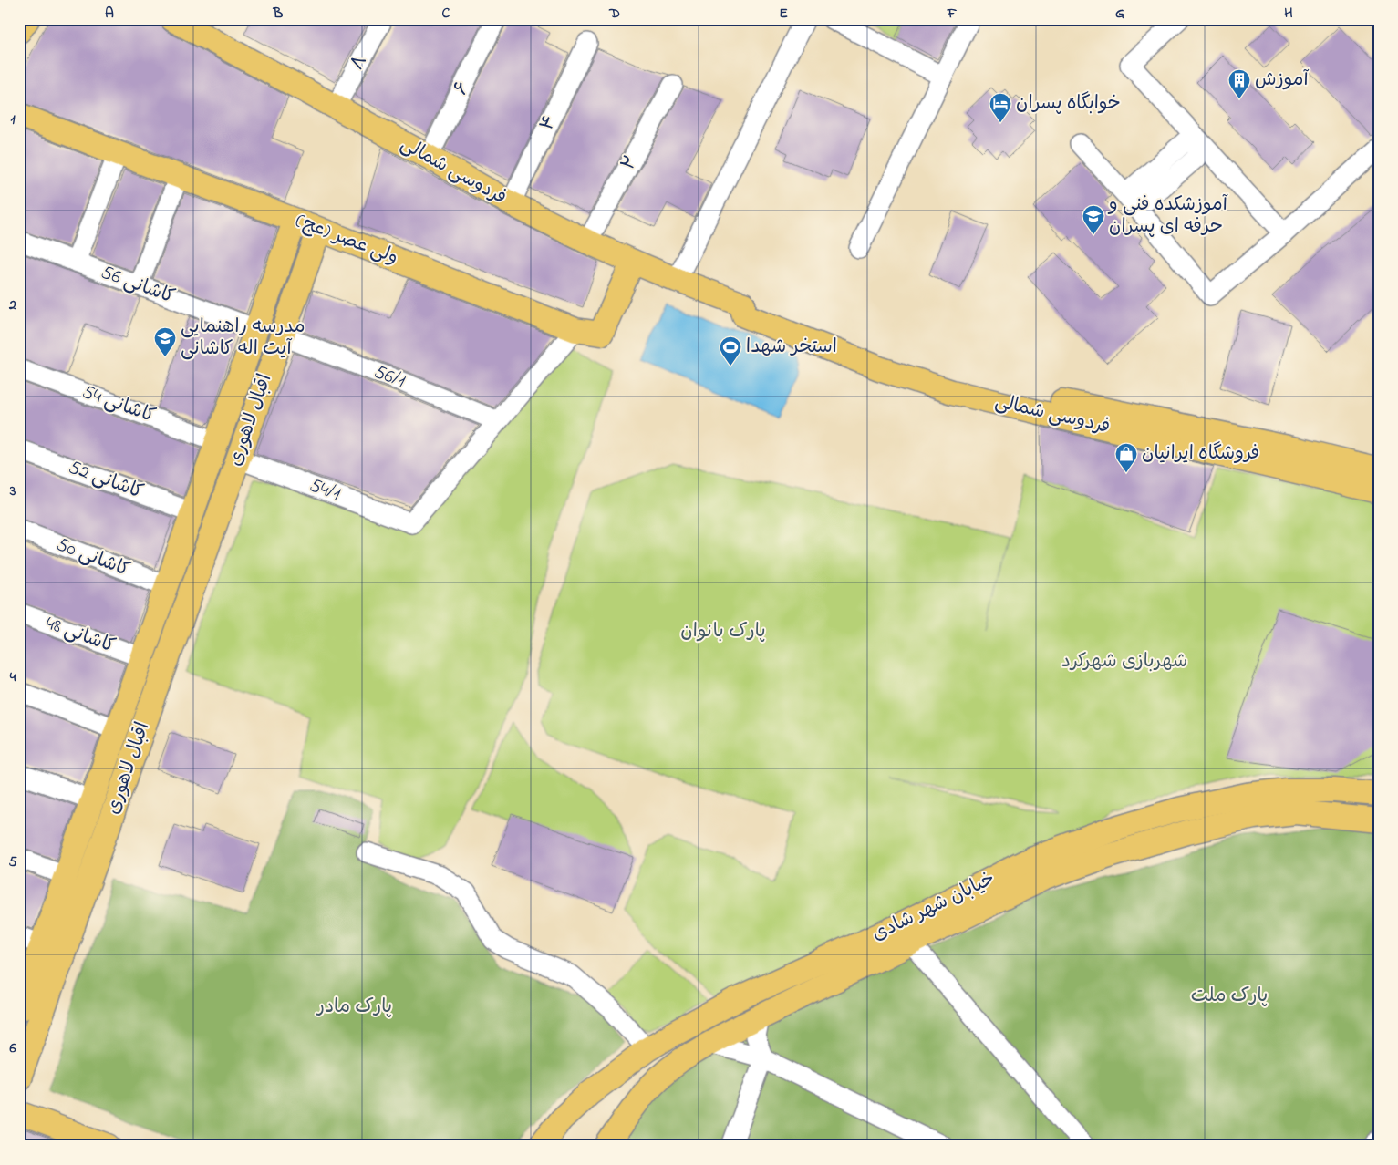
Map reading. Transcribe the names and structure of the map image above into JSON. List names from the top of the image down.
{
  "streets": {
    "main road": [
      "فردوسی شمالی",
      "ولی عصر (عج)",
      "اقبال لاهوری",
      "خیابان شهر شادی"
    ],
    "street": [
      "۸",
      "۶",
      "۴",
      "۲",
      "کاشانی 56",
      "56/1",
      "کاشانی 54",
      "کاشانی 52",
      "54/1",
      "کاشانی 50",
      "کاشانی 48"
    ]
  },
  "crossings": [
    ["۸", "فردوسی شمالی"],
    ["۶", "فردوسی شمالی"],
    ["۴", "فردوسی شمالی"],
    ["۲", "فردوسی شمالی"],
    ["فردوسی شمالی", "ولی عصر (عج)"],
    ["ولی عصر (عج)", "اقبال لاهوری"],
    ["کاشانی 56", "اقبال لاهوری"],
    ["56/1", "اقبال لاهوری"],
    ["56/1", "54/1"],
    ["کاشانی 54", "اقبال لاهوری"],
    ["اقبال لاهوری", "کاشانی 52"],
    ["اقبال لاهوری", "54/1"],
    ["اقبال لاهوری", "کاشانی 50"],
    ["اقبال لاهوری", "کاشانی 48"]
  ],
  "parks": [
    "پارک بانوان",
    "شهربازی شهرکرد",
    "پارک ملت",
    "پارک مادر"
  ],
  "places": {
    "building": ["آموزش"],
    "hotel": ["خوابگاه پسران"],
    "school or university": ["آموزشکده فنی و حرفه ای پسران", "مدرسه راهنمایی آیت اله کاشانی"],
    "sports": ["استخر شهدا"],
    "shop": ["فروشگاه ایرانیان"]
  },
  "grid": {
    "columns": [
      "A",
      "B",
      "C",
      "D",
      "E",
      "F",
      "G",
      "H"
    ],
    "rows": [
      "1",
      "2",
      "3",
      "4",
      "5",
      "6"
    ]
  }
}
